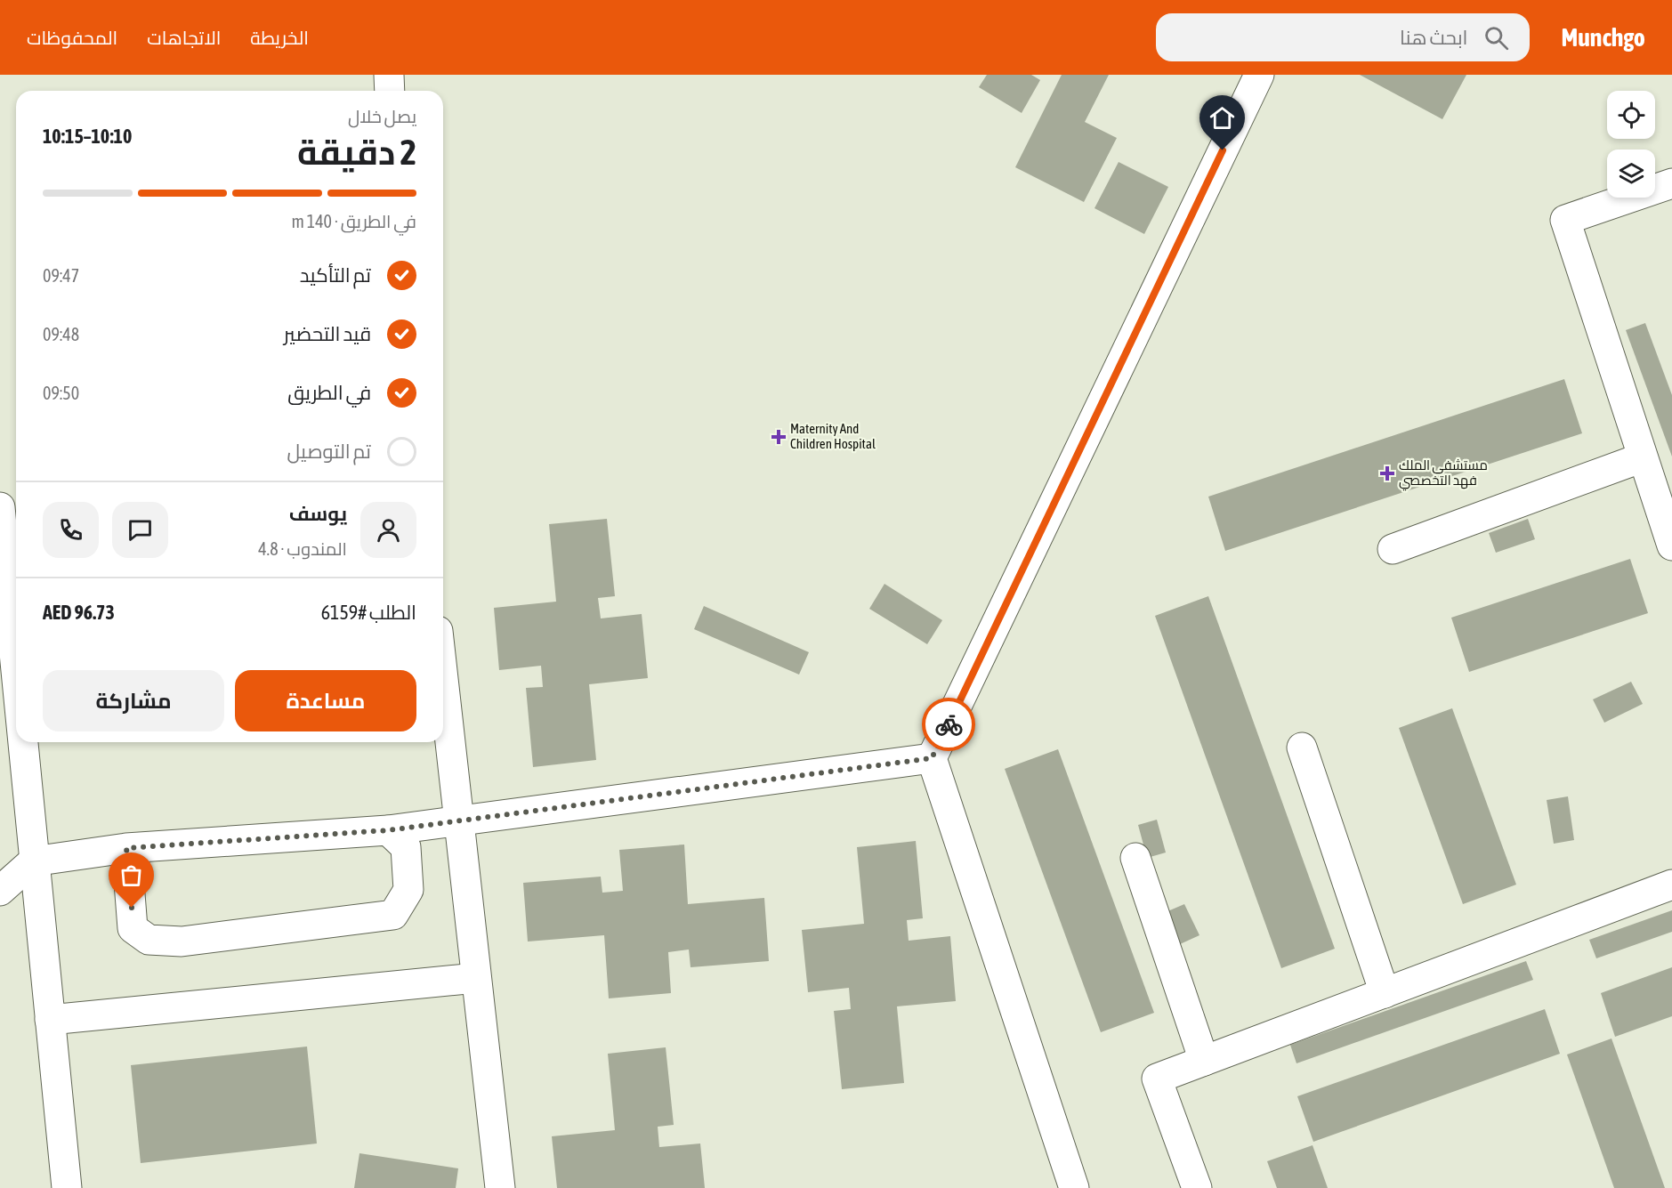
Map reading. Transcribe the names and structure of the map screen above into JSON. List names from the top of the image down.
{
  "places": {
    "health": ["Maternity And Children Hospital", "مستشفى الملك فهد التخصصي"]
  },
  "page": {
    "header": "Munchgo",
    "search": "ابحث هنا",
    "nav": ["الخريطة", "الاتجاهات", "المحفوظات"],
    "heading": ["2 دقيقة", "يصل خلال", "10:10–10:15"],
    "panel": [
      "يوسف",
      "المندوب · 4.8",
      "الطلب #6159",
      "AED 96.73"
    ],
    "bar": "في الطريق · 140 m",
    "list": [
      ["تم التأكيد", "09:47"],
      ["قيد التحضير", "09:48"],
      ["في الطريق", "09:50"],
      "تم التوصيل"
    ],
    "buttons": ["مساعدة", "مشاركة"]
  }
}
